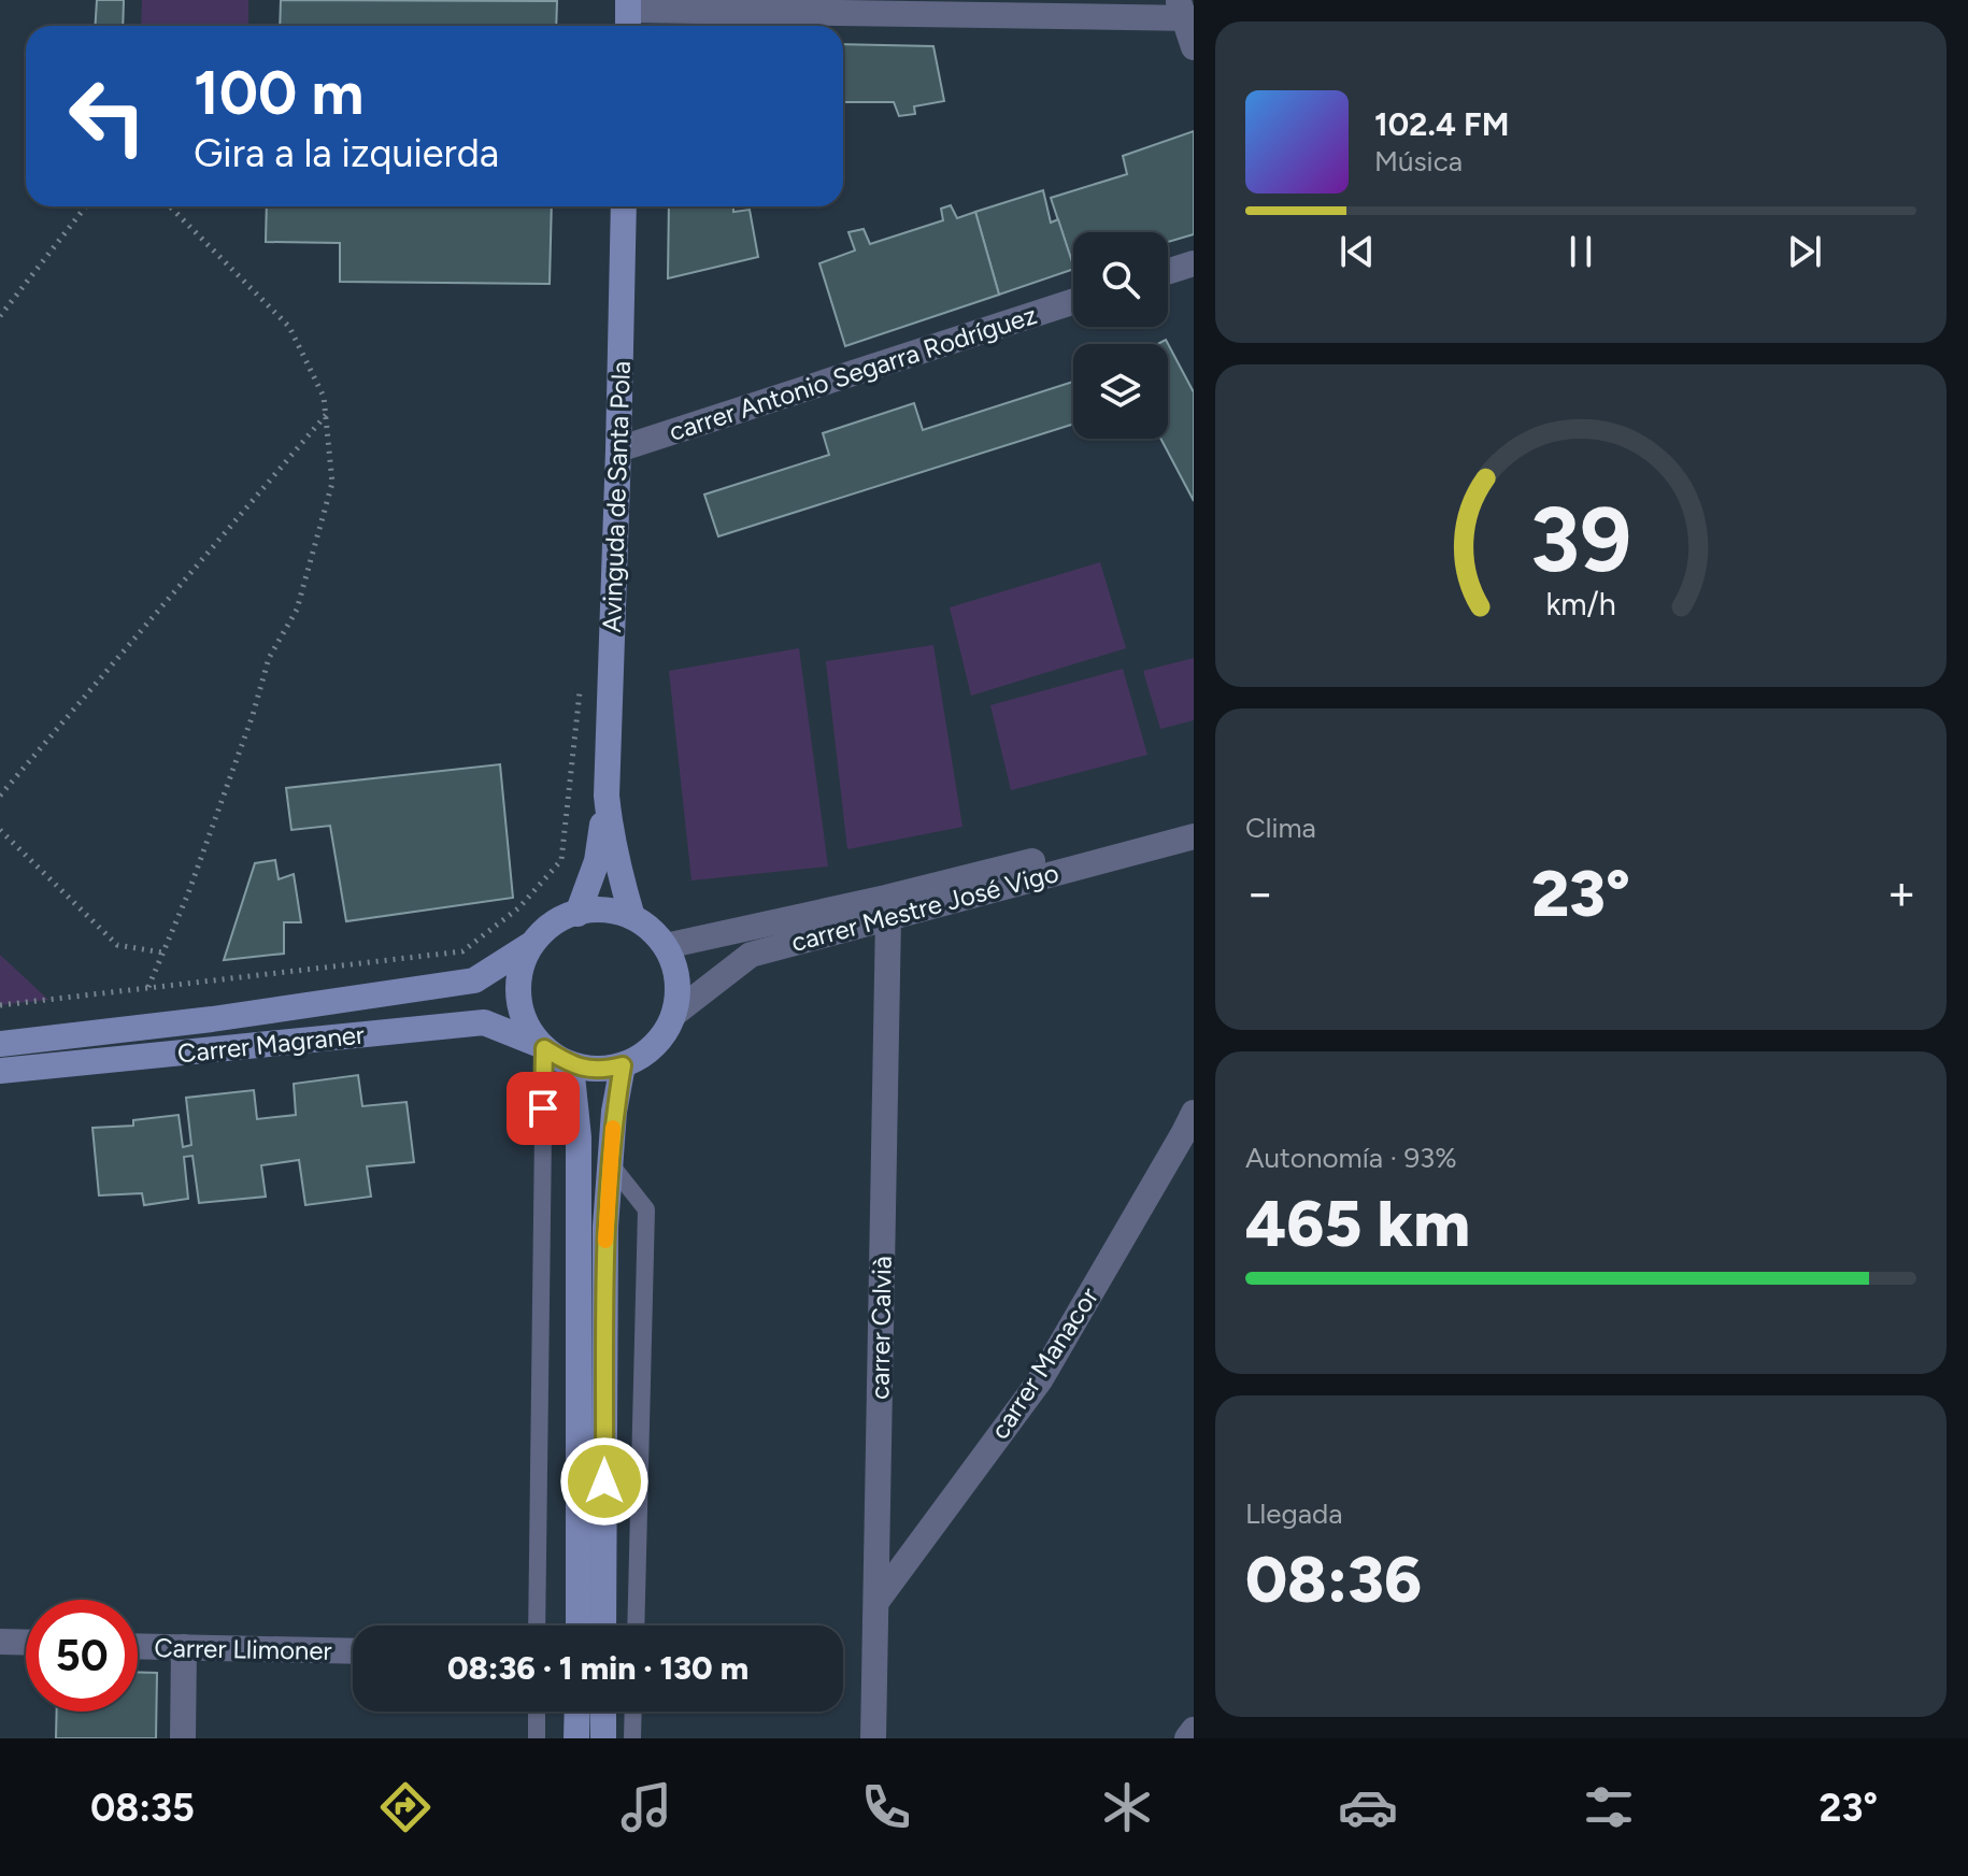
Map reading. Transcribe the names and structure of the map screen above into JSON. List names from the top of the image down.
{
  "streets": {
    "main road": ["Avinguda de Santa Pola", "Carrer Magraner"],
    "street": [
      "carrer Antonio Segarra Rodríguez",
      "carrer Mestre José Vigo",
      "carrer Calvià",
      "carrer Manacor",
      "Carrer Llimoner"
    ]
  },
  "crossings": [
    ["carrer Antonio Segarra Rodríguez", "Avinguda de Santa Pola"],
    ["Avinguda de Santa Pola", "carrer Mestre José Vigo"],
    ["Avinguda de Santa Pola", "Carrer Magraner"],
    ["carrer Mestre José Vigo", "Carrer Magraner"],
    ["carrer Mestre José Vigo", "carrer Calvià"],
    ["carrer Calvià", "carrer Manacor"]
  ],
  "page": {
    "turn": ["100 m", "Gira a la izquierda"],
    "song": ["102.4 FM", "Música"],
    "tile": [
      "Clima",
      ["Autonomía · 93%", "465 km"],
      ["Llegada", "08:36"]
    ],
    "heat": ["−", "23°", "+"],
    "limit": "50",
    "trip": "08:36 · 1 min · 130 m",
    "tabs": ["08:35", "23°"],
    "gauge": ["39", "km/h"]
  }
}
